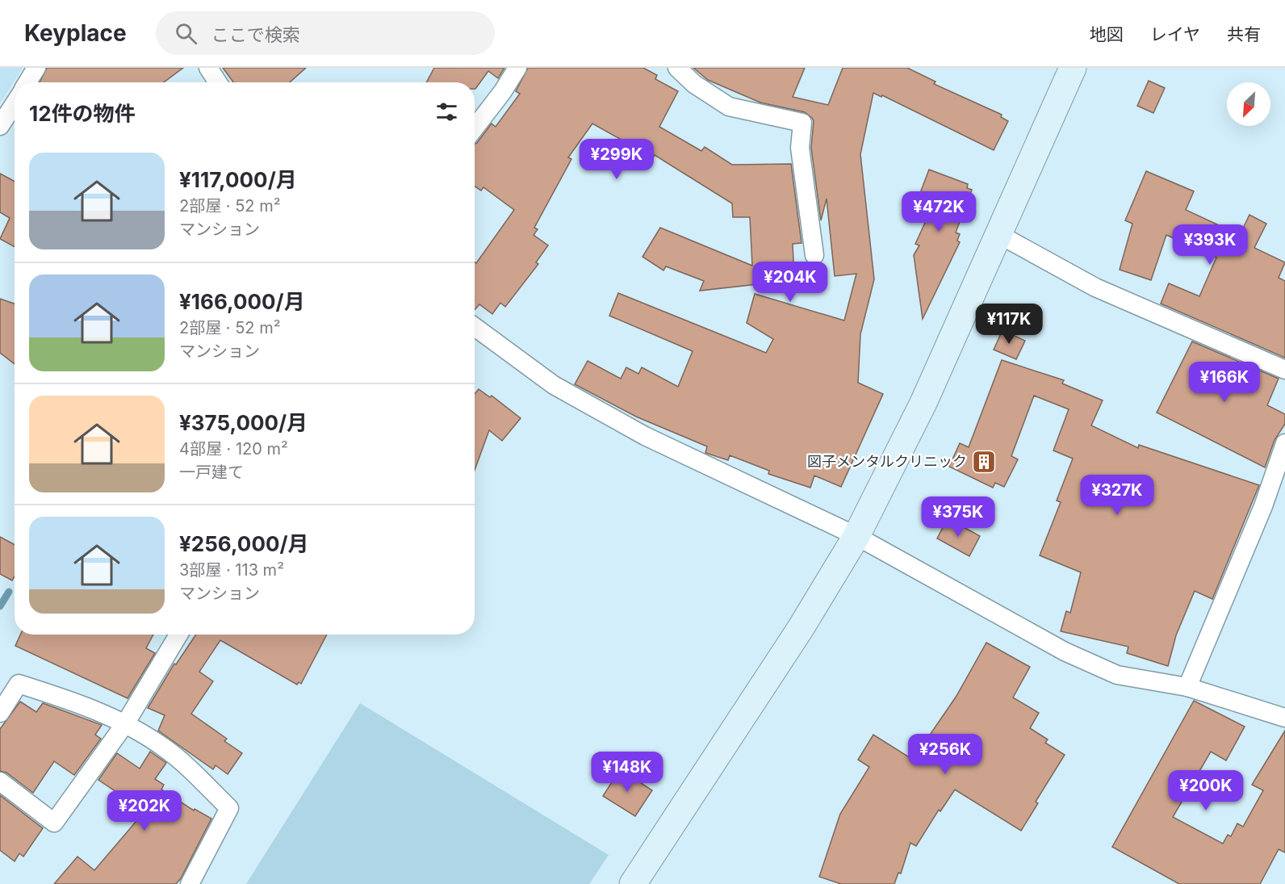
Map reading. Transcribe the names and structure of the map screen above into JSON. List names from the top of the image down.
{
  "places": {
    "building": ["図子メンタルクリニック"]
  },
  "north": "bottom left",
  "page": {
    "header": "Keyplace",
    "search": "ここで検索",
    "nav": ["地図", "レイヤ", "共有"],
    "heading": "12件の物件",
    "price": [
      "¥299K",
      "¥472K",
      "¥393K",
      "¥204K",
      "¥117K",
      "¥166K",
      "¥327K",
      "¥375K",
      "¥256K",
      "¥148K",
      "¥200K",
      "¥202K"
    ],
    "list": [
      {
        "name": "¥117,000/月",
        "note": "2部屋 · 52 m² · マンション"
      },
      {
        "name": "¥166,000/月",
        "note": "2部屋 · 52 m² · マンション"
      },
      {
        "name": "¥375,000/月",
        "note": "4部屋 · 120 m² · 一戸建て"
      },
      {
        "name": "¥256,000/月",
        "note": "3部屋 · 113 m² · マンション"
      }
    ]
  }
}
